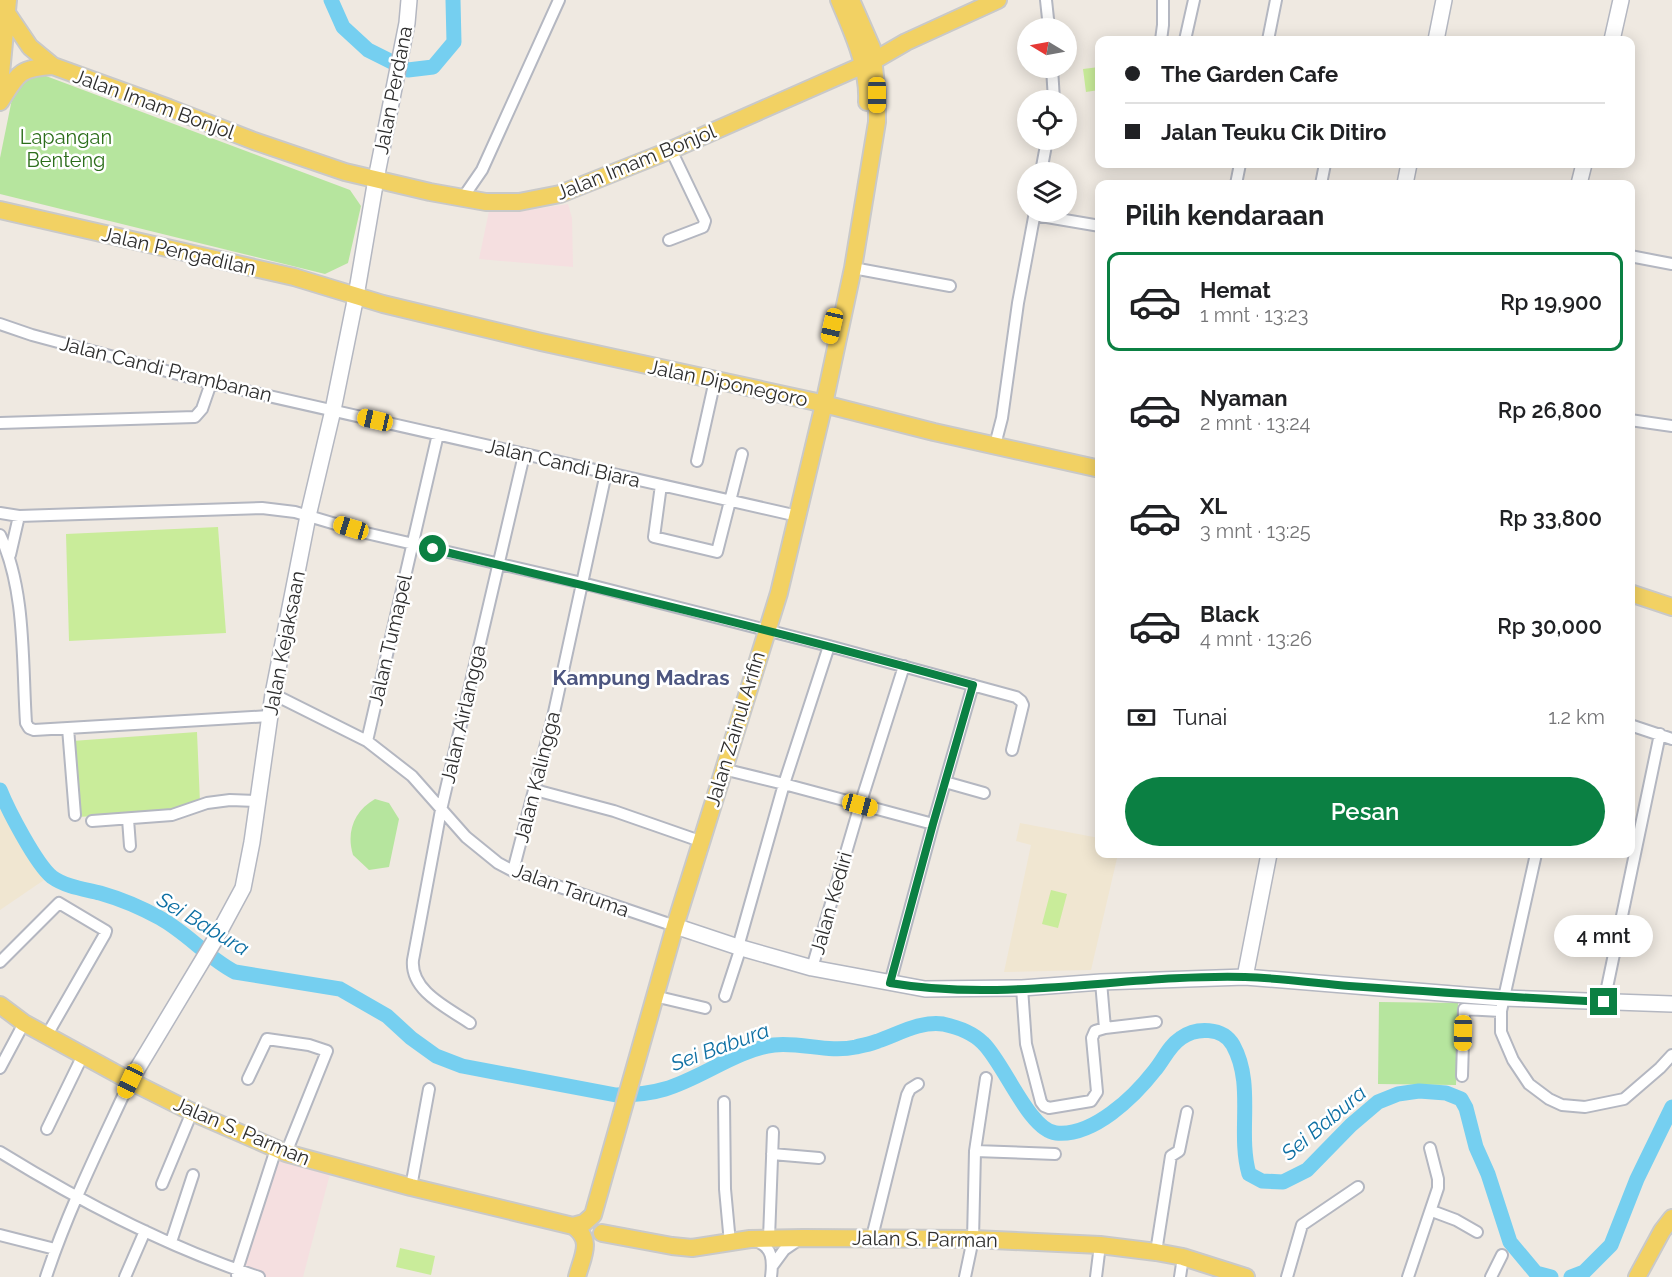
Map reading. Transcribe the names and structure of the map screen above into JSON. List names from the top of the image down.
{
  "streets": {
    "main road": [
      "Jalan Imam Bonjol",
      "Jalan Pengadilan",
      "Jalan Diponegoro",
      "Jalan Zainul Arifin",
      "Jalan S. Parman"
    ],
    "street": [
      "Jalan Perdana",
      "Jalan Candi Prambanan",
      "Jalan Candi Biara",
      "Jalan Tumapel",
      "Jalan Kejaksaan",
      "Jalan Airlangga",
      "Jalan Kalingga",
      "Jalan Taruma",
      "Jalan Kediri"
    ]
  },
  "crossings": [
    ["Jalan Perdana", "Jalan Imam Bonjol"],
    ["Jalan Perdana", "Jalan Kejaksaan"],
    ["Jalan Imam Bonjol", "Jalan Kejaksaan"],
    ["Jalan Imam Bonjol", "Jalan Zainul Arifin"],
    ["Jalan Pengadilan", "Jalan Diponegoro"],
    ["Jalan Pengadilan", "Jalan Kejaksaan"],
    ["Jalan Candi Prambanan", "Jalan Candi Biara"],
    ["Jalan Candi Prambanan", "Jalan Kejaksaan"],
    ["Jalan Diponegoro", "Jalan Kejaksaan"],
    ["Jalan Diponegoro", "Jalan Zainul Arifin"],
    ["Jalan Candi Biara", "Jalan Tumapel"],
    ["Jalan Candi Biara", "Jalan Kejaksaan"],
    ["Jalan Candi Biara", "Jalan Airlangga"],
    ["Jalan Candi Biara", "Jalan Zainul Arifin"],
    ["Jalan Candi Biara", "Jalan Kalingga"],
    ["Jalan Tumapel", "Jalan Taruma"],
    ["Jalan Kejaksaan", "Jalan Taruma"],
    ["Jalan Kejaksaan", "Jalan S. Parman"],
    ["Jalan Airlangga", "Jalan Taruma"],
    ["Jalan Zainul Arifin", "Jalan Taruma"],
    ["Jalan Kalingga", "Jalan Taruma"]
  ],
  "districts": ["Kampung Madras"],
  "water": ["Sei Babura"],
  "parks": ["Lapangan Benteng"],
  "north": "left",
  "page": {
    "banner": ["The Garden Cafe", "Jalan Teuku Cik Ditiro"],
    "heading": "Pilih kendaraan",
    "list": [
      {
        "name": "Hemat",
        "note": "1 mnt · 13:23",
        "value": "Rp 19,900"
      },
      {
        "name": "Nyaman",
        "note": "2 mnt · 13:24",
        "value": "Rp 26,800"
      },
      {
        "name": "XL",
        "note": "3 mnt · 13:25",
        "value": "Rp 33,800"
      },
      {
        "name": "Black",
        "note": "4 mnt · 13:26",
        "value": "Rp 30,000"
      }
    ],
    "pay": ["Tunai", "1.2 km"],
    "buttons": "Pesan",
    "bubble": "4 mnt"
  }
}
